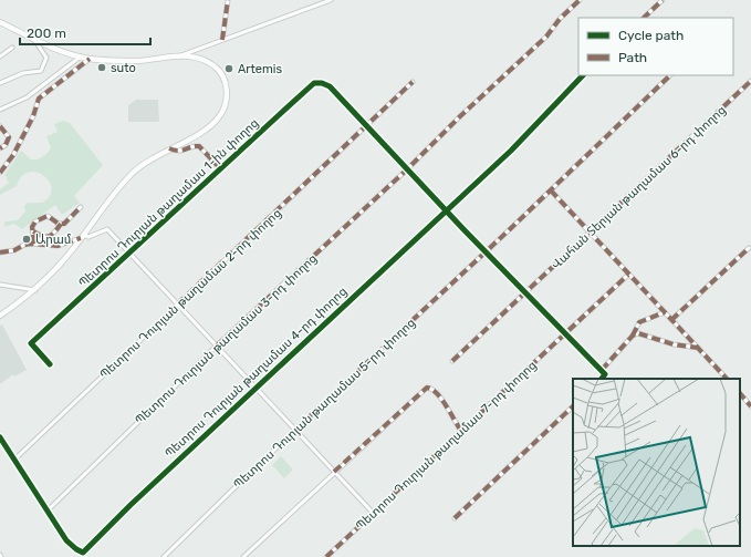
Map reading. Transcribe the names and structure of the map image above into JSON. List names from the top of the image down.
{
  "streets": {
    "street": [
      "Վահան Տերյան թաղամաս 6-րդ փողոց",
      "Պետրոս Դուրյան թաղամաս 1-ին փողոց",
      "Պետրոս Դուրյան թաղամաս 2-րդ փողոց",
      "Պետրոս Դուրյան թաղամաս 3-րդ փողոց",
      "Պետրոս Դուրյան թաղամաս 4-րդ փողոց",
      "Պետրոս Դուրյան թաղամաս 5-րդ փողոց",
      "Պետրոս Դուրյան թաղամաս 7-րդ փողոց"
    ]
  },
  "crossings": [
    ["Պետրոս Դուրյան թաղամաս 1-ին փողոց", "Պետրոս Դուրյան թաղամաս 2-րդ փողոց"],
    ["Պետրոս Դուրյան թաղամաս 3-րդ փողոց", "Պետրոս Դուրյան թաղամաս 4-րդ փողոց"]
  ],
  "places": ["suto", "Artemis", "Արամ"],
  "legend": ["Cycle path", "Path"],
  "scale_bar": "200 m"
}
